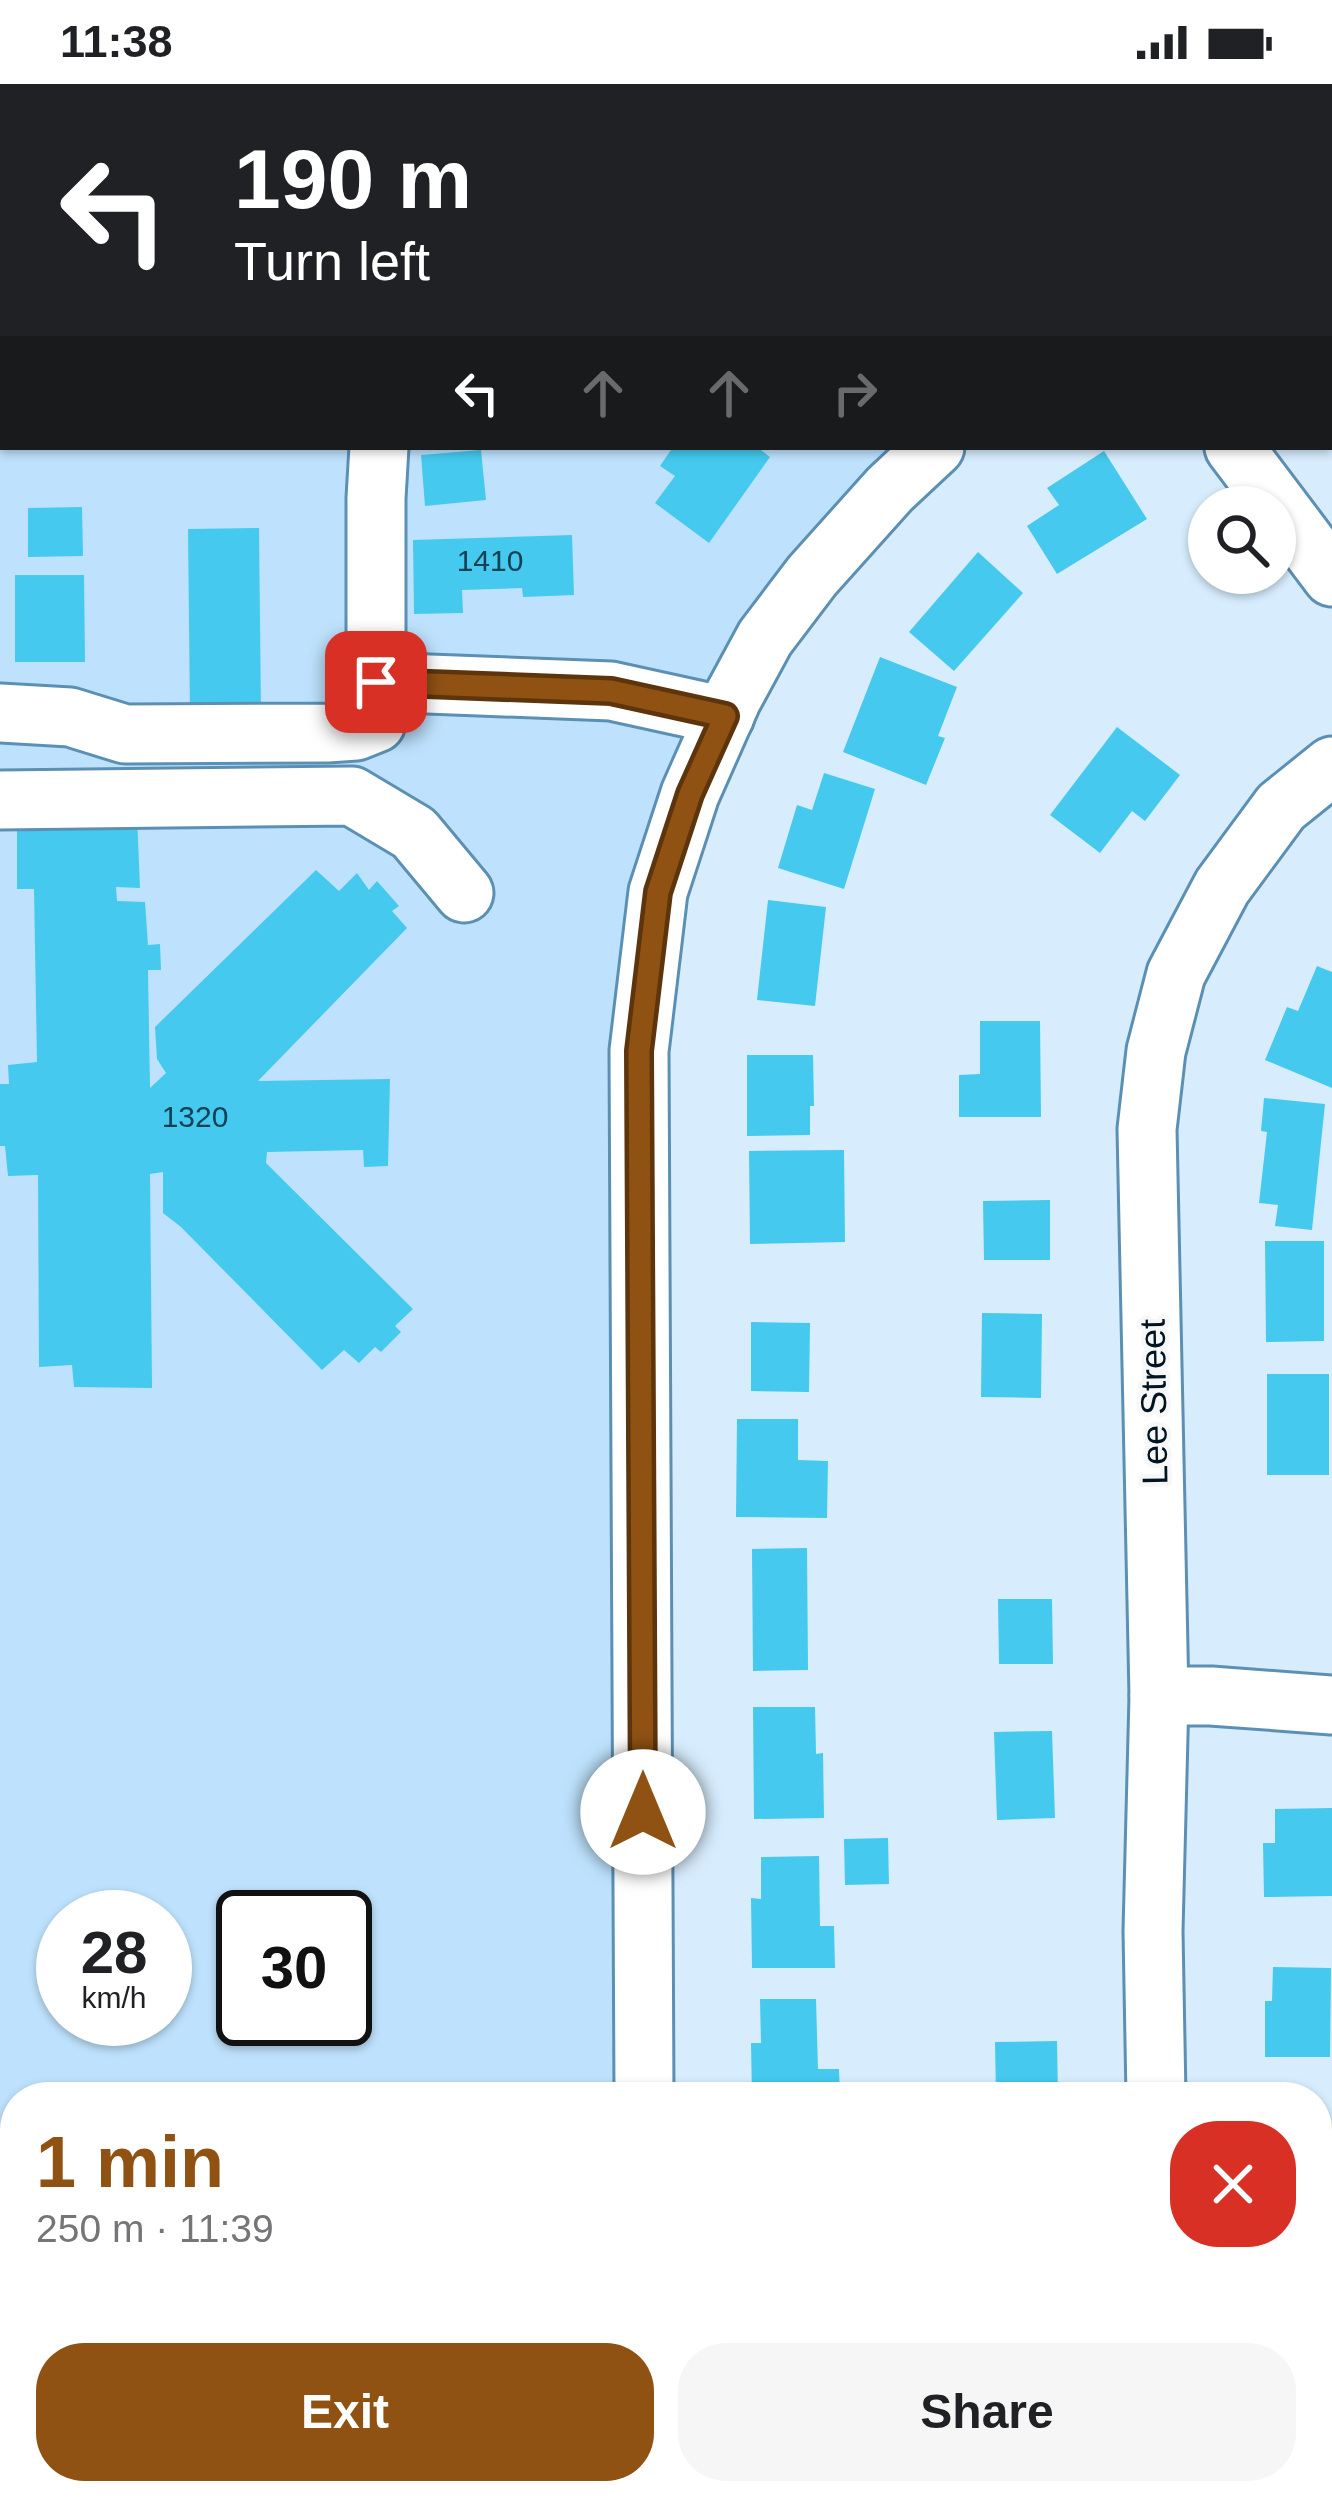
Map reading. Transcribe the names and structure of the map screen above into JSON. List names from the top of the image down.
{
  "streets": {
    "street": ["Lee Street"]
  },
  "house_numbers": ["1410", "1320"],
  "page": {
    "status": "11:38",
    "turn": ["190 m", "Turn left"],
    "speed": "28 km/h",
    "limit": "30",
    "heading": ["1 min", "250 m · 11:39"],
    "buttons": ["Exit", "Share"]
  }
}
